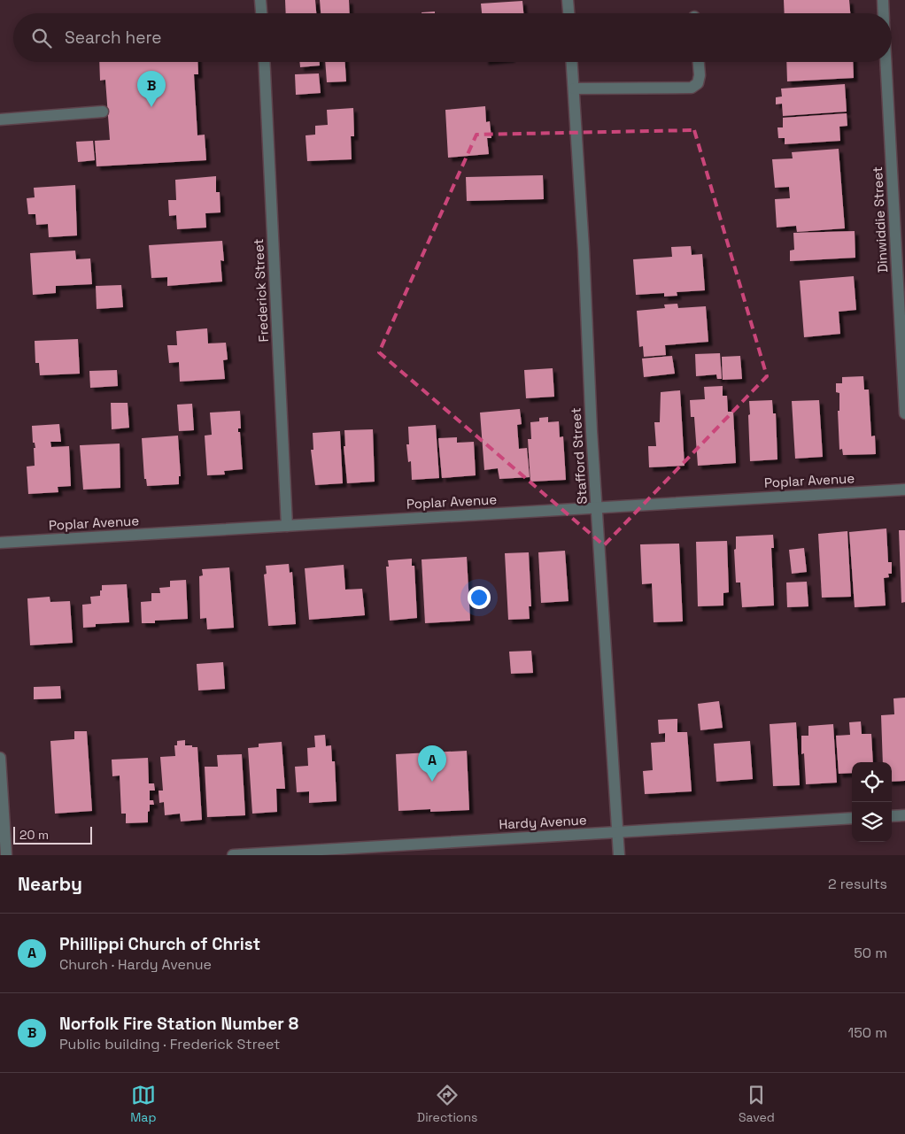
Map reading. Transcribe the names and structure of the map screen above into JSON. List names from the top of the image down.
{
  "streets": {
    "street": [
      "Dinwiddie Street",
      "Frederick Street",
      "Stafford Street",
      "Poplar Avenue",
      "Hardy Avenue"
    ]
  },
  "crossings": [
    ["Frederick Street", "Poplar Avenue"],
    ["Stafford Street", "Poplar Avenue"],
    ["Stafford Street", "Hardy Avenue"]
  ],
  "scale_bar": "20 m",
  "page": {
    "search": "Search here",
    "pins": ["B", "A"],
    "scale": "20 m",
    "heading": ["Nearby", "2 results"],
    "list": [
      {
        "mark": "A",
        "name": "Phillippi Church of Christ",
        "note": "Church · Hardy Avenue",
        "value": "50 m"
      },
      {
        "mark": "B",
        "name": "Norfolk Fire Station Number 8",
        "note": "Public building · Frederick Street",
        "value": "150 m"
      }
    ],
    "nav": ["Map", "Directions", "Saved"]
  }
}
